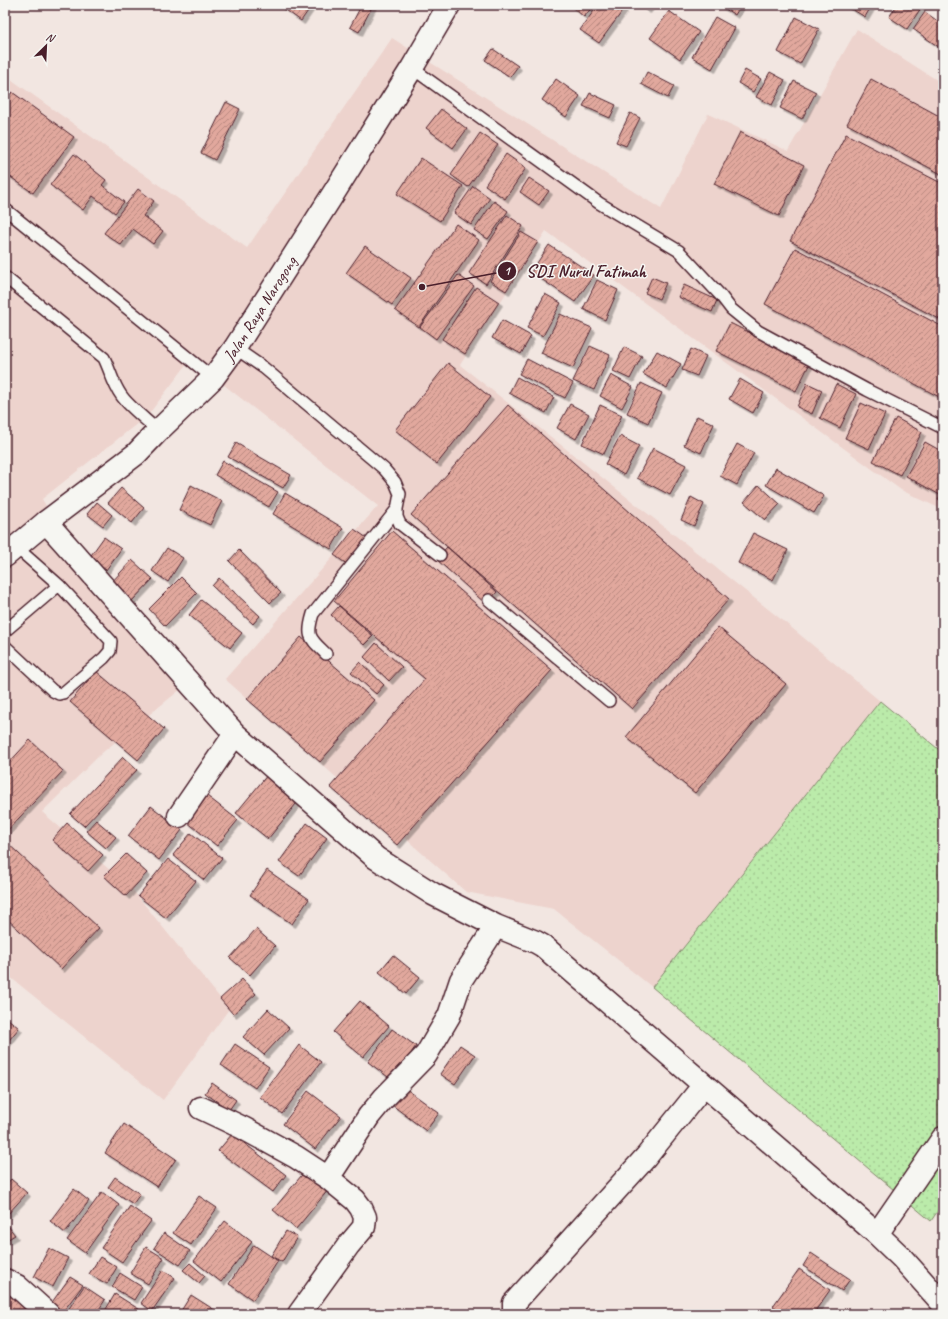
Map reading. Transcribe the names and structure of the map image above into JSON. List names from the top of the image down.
{
  "streets": {
    "street": ["Jalan Raya Narogong"]
  },
  "places": ["SDI Nurul Fatimah"],
  "north": "top right"
}
